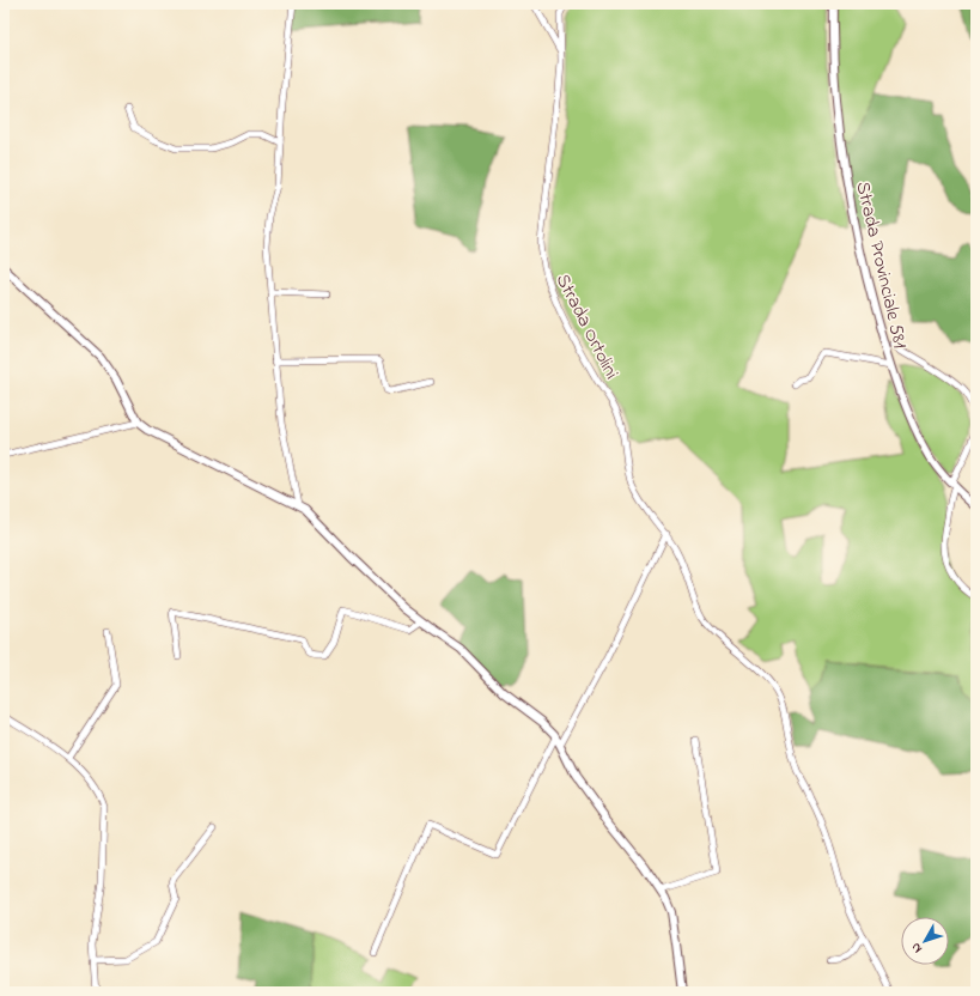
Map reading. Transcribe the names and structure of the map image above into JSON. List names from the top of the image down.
{
  "streets": {
    "main road": ["Strada Provinciale 581"],
    "street": ["Strada Ortolini"]
  },
  "north": "bottom left"
}
